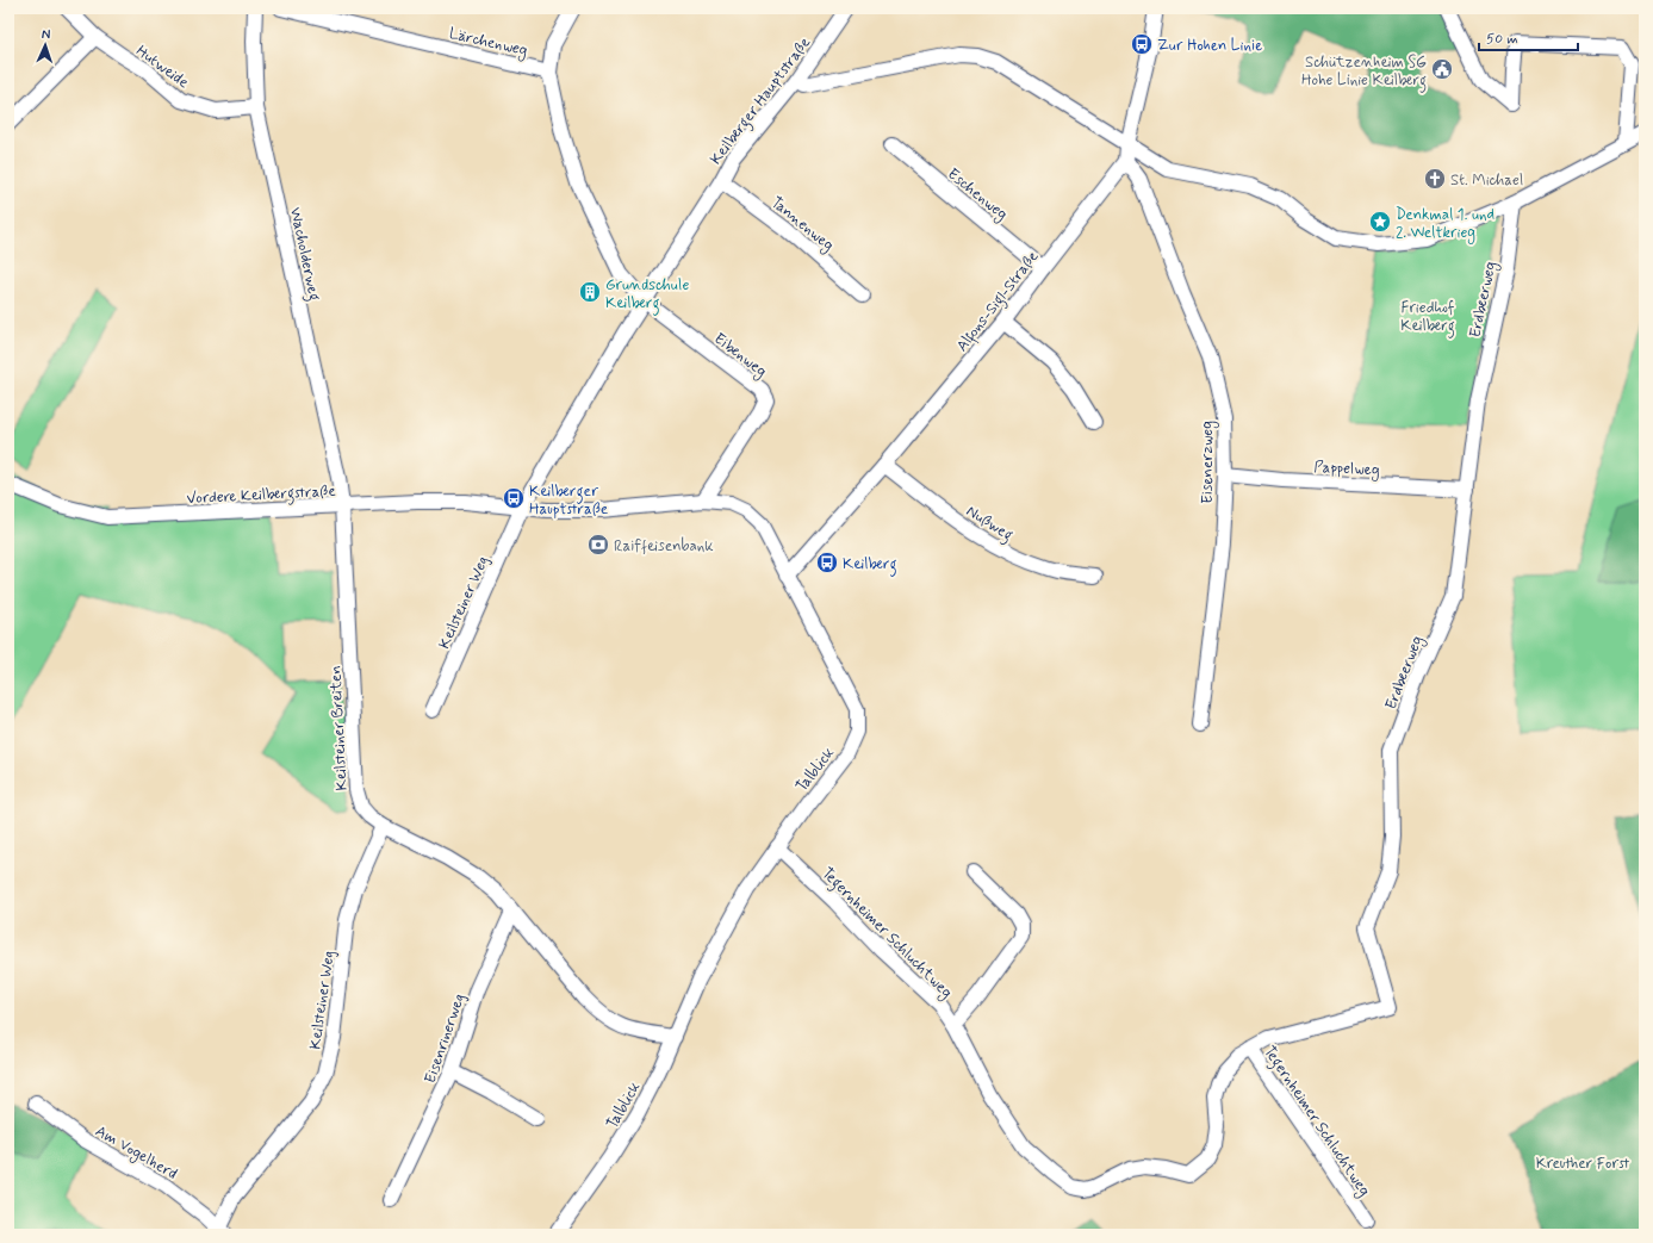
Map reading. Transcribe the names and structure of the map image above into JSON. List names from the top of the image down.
{
  "streets": {
    "street": [
      "Lärchenweg",
      "Hutweide",
      "Keilberger Hauptstraße",
      "Eschenweg",
      "Tannenweg",
      "Wacholderweg",
      "Erdbeerweg",
      "Alfons-Sigl-Straße",
      "Eibenweg",
      "Eisenerzweg",
      "Pappelweg",
      "Vordere Keilbergstraße",
      "Nußweg",
      "Keilsteiner Weg",
      "Keilsteiner Breiten",
      "Talblick",
      "Tegernheimer Schluchtweg",
      "Eisenrinerweg",
      "Am Vogelherd"
    ]
  },
  "crossings": [
    ["Hutweide", "Wacholderweg"],
    ["Keilberger Hauptstraße", "Tannenweg"],
    ["Keilberger Hauptstraße", "Eibenweg"],
    ["Keilberger Hauptstraße", "Vordere Keilbergstraße"],
    ["Keilberger Hauptstraße", "Keilsteiner Weg"],
    ["Keilberger Hauptstraße", "Talblick"],
    ["Eschenweg", "Alfons-Sigl-Straße"],
    ["Wacholderweg", "Vordere Keilbergstraße"],
    ["Wacholderweg", "Keilsteiner Breiten"],
    ["Erdbeerweg", "Pappelweg"],
    ["Erdbeerweg", "Tegernheimer Schluchtweg"],
    ["Alfons-Sigl-Straße", "Eisenerzweg"],
    ["Alfons-Sigl-Straße", "Nußweg"],
    ["Alfons-Sigl-Straße", "Talblick"],
    ["Eibenweg", "Talblick"],
    ["Eisenerzweg", "Pappelweg"],
    ["Vordere Keilbergstraße", "Keilsteiner Weg"],
    ["Vordere Keilbergstraße", "Keilsteiner Breiten"],
    ["Vordere Keilbergstraße", "Talblick"],
    ["Keilsteiner Weg", "Keilsteiner Breiten"],
    ["Keilsteiner Weg", "Talblick"],
    ["Keilsteiner Weg", "Am Vogelherd"],
    ["Keilsteiner Breiten", "Talblick"],
    ["Keilsteiner Breiten", "Eisenrinerweg"],
    ["Talblick", "Tegernheimer Schluchtweg"]
  ],
  "parks": ["Friedhof Keilberg", "Kreuther Forst"],
  "places": {
    "bus stop": ["Zur Hohen Linie", "Keilberger Hauptstraße", "Keilberg"],
    "public building": ["Schützenheim SG Hohe Linie Keilberg"],
    "church": ["St. Michael"],
    "place": ["Denkmal 1. und 2. Weltkrieg"],
    "building": ["Grundschule Keilberg"],
    "bank": ["Raiffeisenbank"]
  },
  "scale_bar": "50 m",
  "north": "top"
}
